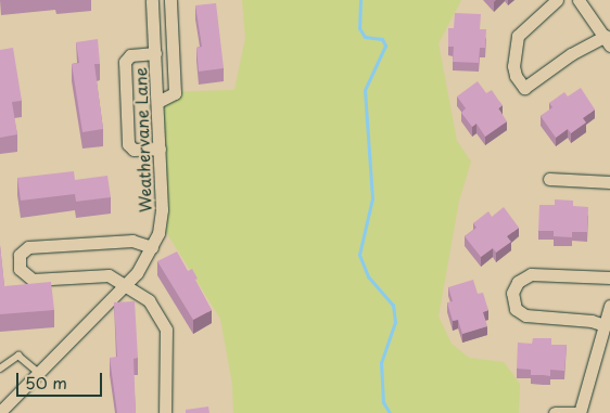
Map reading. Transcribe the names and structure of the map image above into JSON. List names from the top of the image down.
{
  "streets": {
    "street": ["Weathervane Lane"]
  },
  "scale_bar": "50 m"
}
